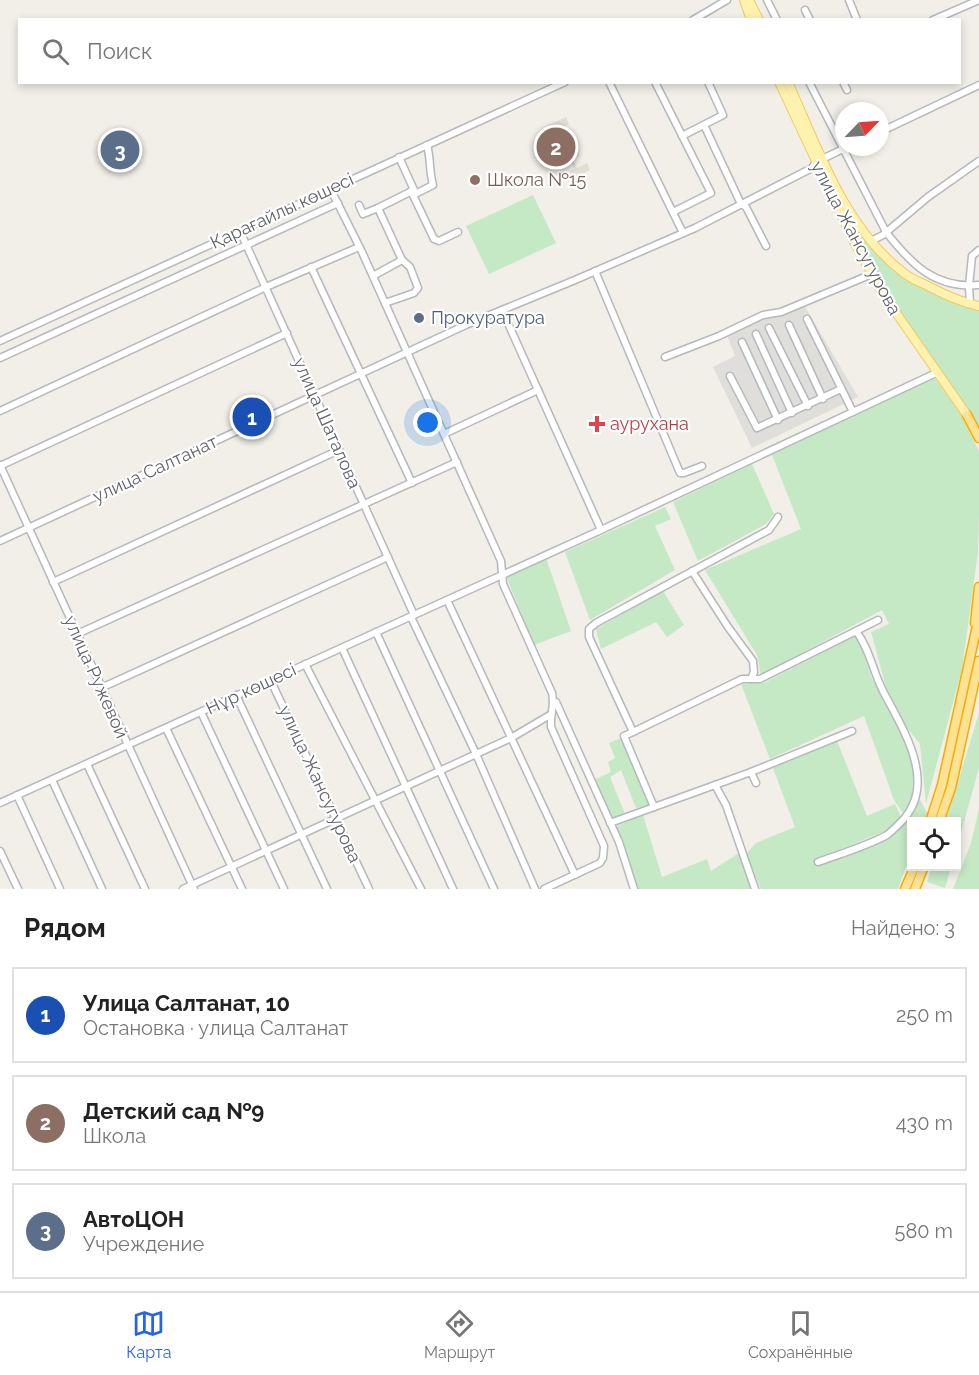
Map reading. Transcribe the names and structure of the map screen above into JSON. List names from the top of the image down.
{
  "streets": {
    "main road": ["улица Жансугурова"],
    "street": [
      "Қарағайлы көшесі",
      "улица Шаталова",
      "улица Салтанат",
      "улица Ружевой",
      "Нұр көшесі"
    ]
  },
  "crossings": [
    ["Қарағайлы көшесі", "улица Шаталова"],
    ["улица Жансугурова", "улица Салтанат"],
    ["улица Жансугурова", "Нұр көшесі"],
    ["улица Шаталова", "улица Салтанат"],
    ["улица Шаталова", "Нұр көшесі"],
    ["улица Салтанат", "улица Ружевой"],
    ["улица Ружевой", "Нұр көшесі"]
  ],
  "places": {
    "other": ["Школа №15", "Прокуратура"],
    "health": ["аурухана"]
  },
  "north": "top right",
  "page": {
    "search": "Поиск",
    "pins": ["2", "3", "1"],
    "heading": ["Рядом", "Найдено: 3"],
    "list": [
      {
        "mark": "1",
        "name": "Улица Салтанат, 10",
        "note": "Остановка · улица Салтанат",
        "value": "250 m"
      },
      {
        "mark": "2",
        "name": "Детский сад №9",
        "note": "Школа",
        "value": "430 m"
      },
      {
        "mark": "3",
        "name": "АвтоЦОН",
        "note": "Учреждение",
        "value": "580 m"
      }
    ],
    "nav": ["Карта", "Маршрут", "Сохранённые"]
  }
}
